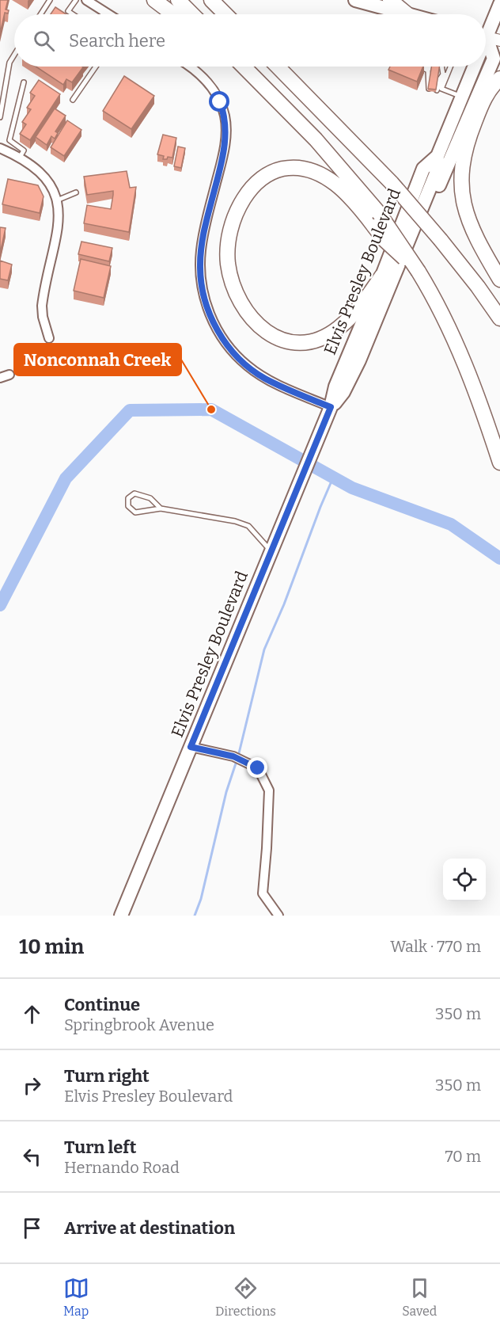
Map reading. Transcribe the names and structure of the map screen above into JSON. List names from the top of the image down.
{
  "streets": {
    "main road": ["Elvis Presley Boulevard"]
  },
  "places": ["Nonconnah Creek"],
  "page": {
    "search": "Search here",
    "heading": ["10 min", "Walk · 770 m"],
    "list": [
      ["Continue", "Springbrook Avenue", "350 m"],
      ["Turn right", "Elvis Presley Boulevard", "350 m"],
      ["Turn left", "Hernando Road", "70 m"],
      "Arrive at destination"
    ],
    "nav": ["Map", "Directions", "Saved"]
  }
}
